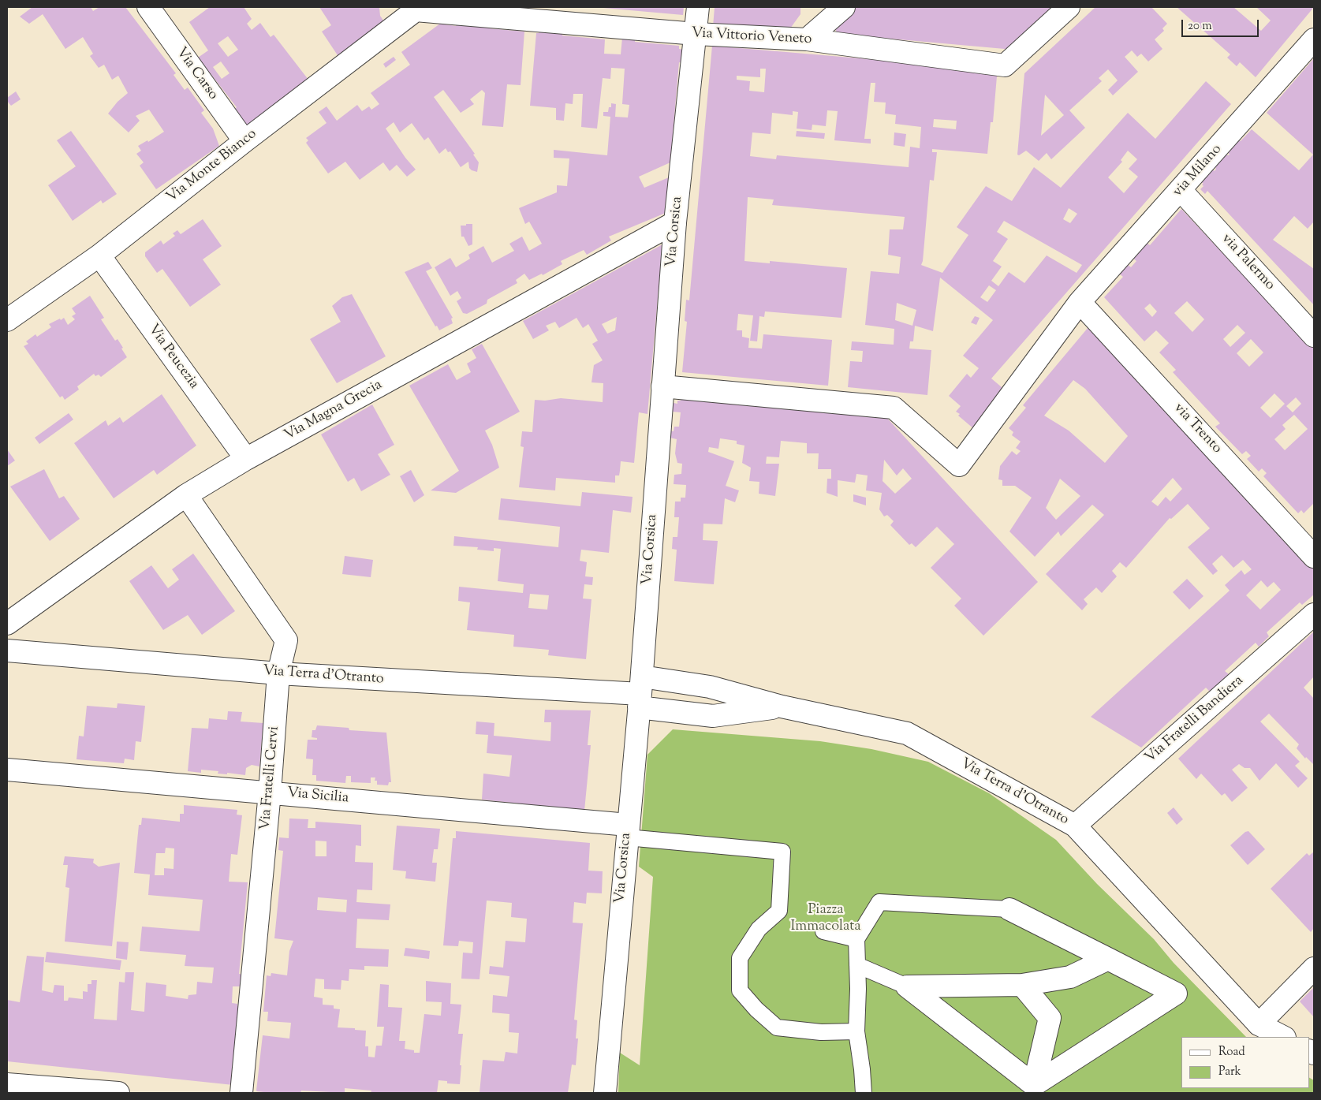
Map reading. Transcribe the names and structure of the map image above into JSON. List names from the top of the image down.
{
  "streets": {
    "street": [
      "Via Vittorio Veneto",
      "Via Carso",
      "Via Monte Bianco",
      "via Milano",
      "Via Corsica",
      "via Palermo",
      "Via Peucezia",
      "Via Magna Grecia",
      "via Trento",
      "Via Terra d'Otranto",
      "Via Fratelli Bandiera",
      "Via Fratelli Cervi",
      "Via Sicilia"
    ]
  },
  "crossings": [
    ["Via Vittorio Veneto", "Via Monte Bianco"],
    ["Via Vittorio Veneto", "Via Corsica"],
    ["Via Carso", "Via Monte Bianco"],
    ["Via Monte Bianco", "Via Peucezia"],
    ["via Milano", "Via Corsica"],
    ["via Milano", "via Palermo"],
    ["via Milano", "via Trento"],
    ["Via Corsica", "Via Magna Grecia"],
    ["Via Corsica", "Via Terra d'Otranto"],
    ["Via Corsica", "Via Sicilia"],
    ["Via Peucezia", "Via Magna Grecia"],
    ["Via Magna Grecia", "Via Fratelli Cervi"],
    ["Via Terra d'Otranto", "Via Fratelli Bandiera"],
    ["Via Terra d'Otranto", "Via Fratelli Cervi"],
    ["Via Fratelli Cervi", "Via Sicilia"]
  ],
  "parks": ["Piazza Immacolata"],
  "legend": ["Road", "Park"],
  "scale_bar": "20 m"
}
